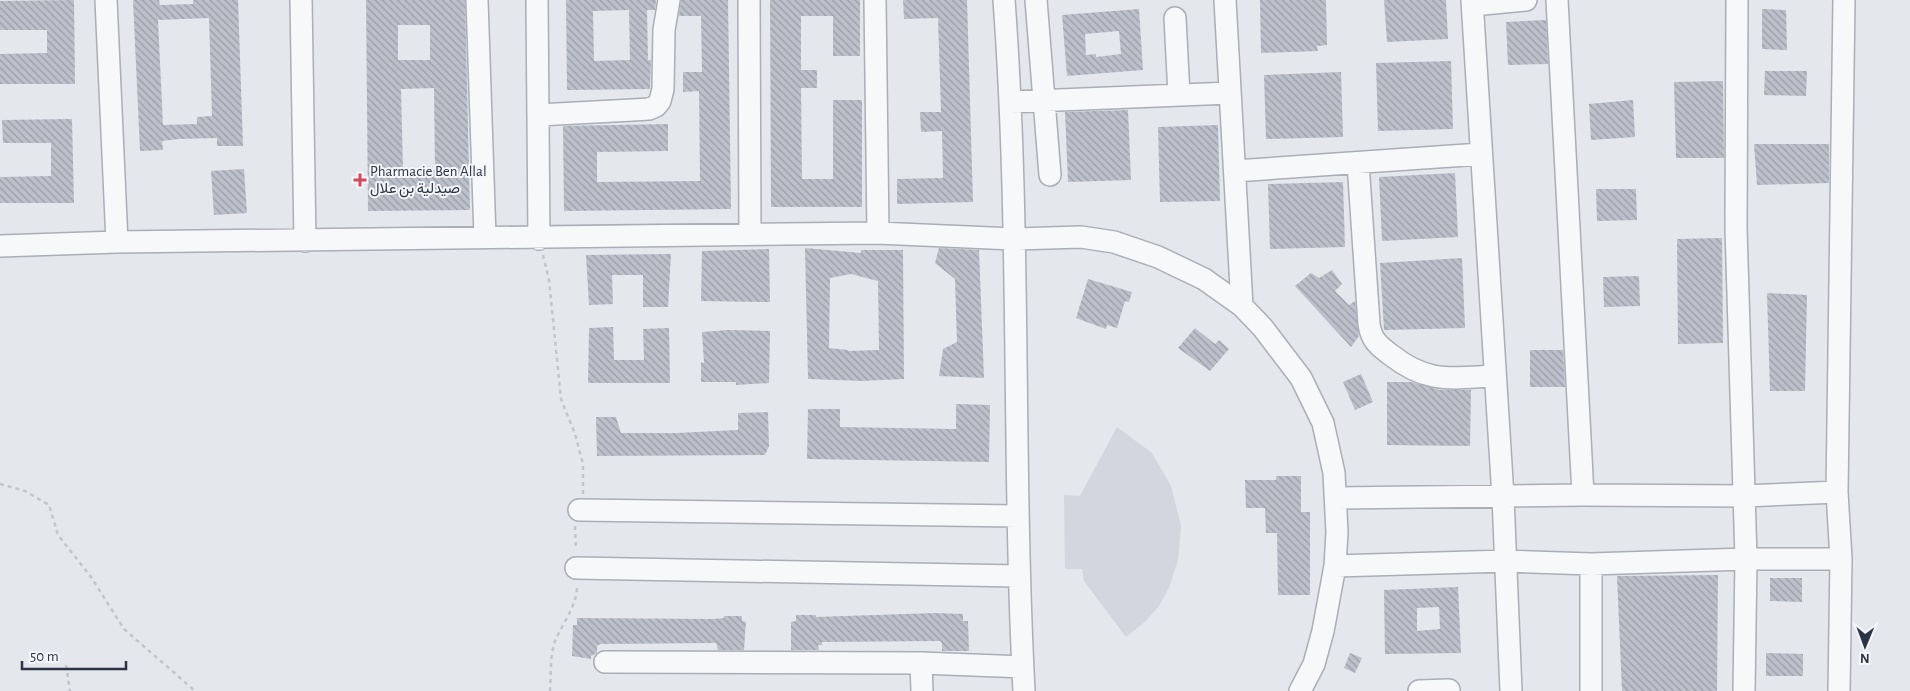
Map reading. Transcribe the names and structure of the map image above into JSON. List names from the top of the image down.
{
  "places": {
    "health": ["Pharmacie Ben Allal صيدلية بن علال"]
  },
  "scale_bar": "50 m",
  "north": "bottom"
}
